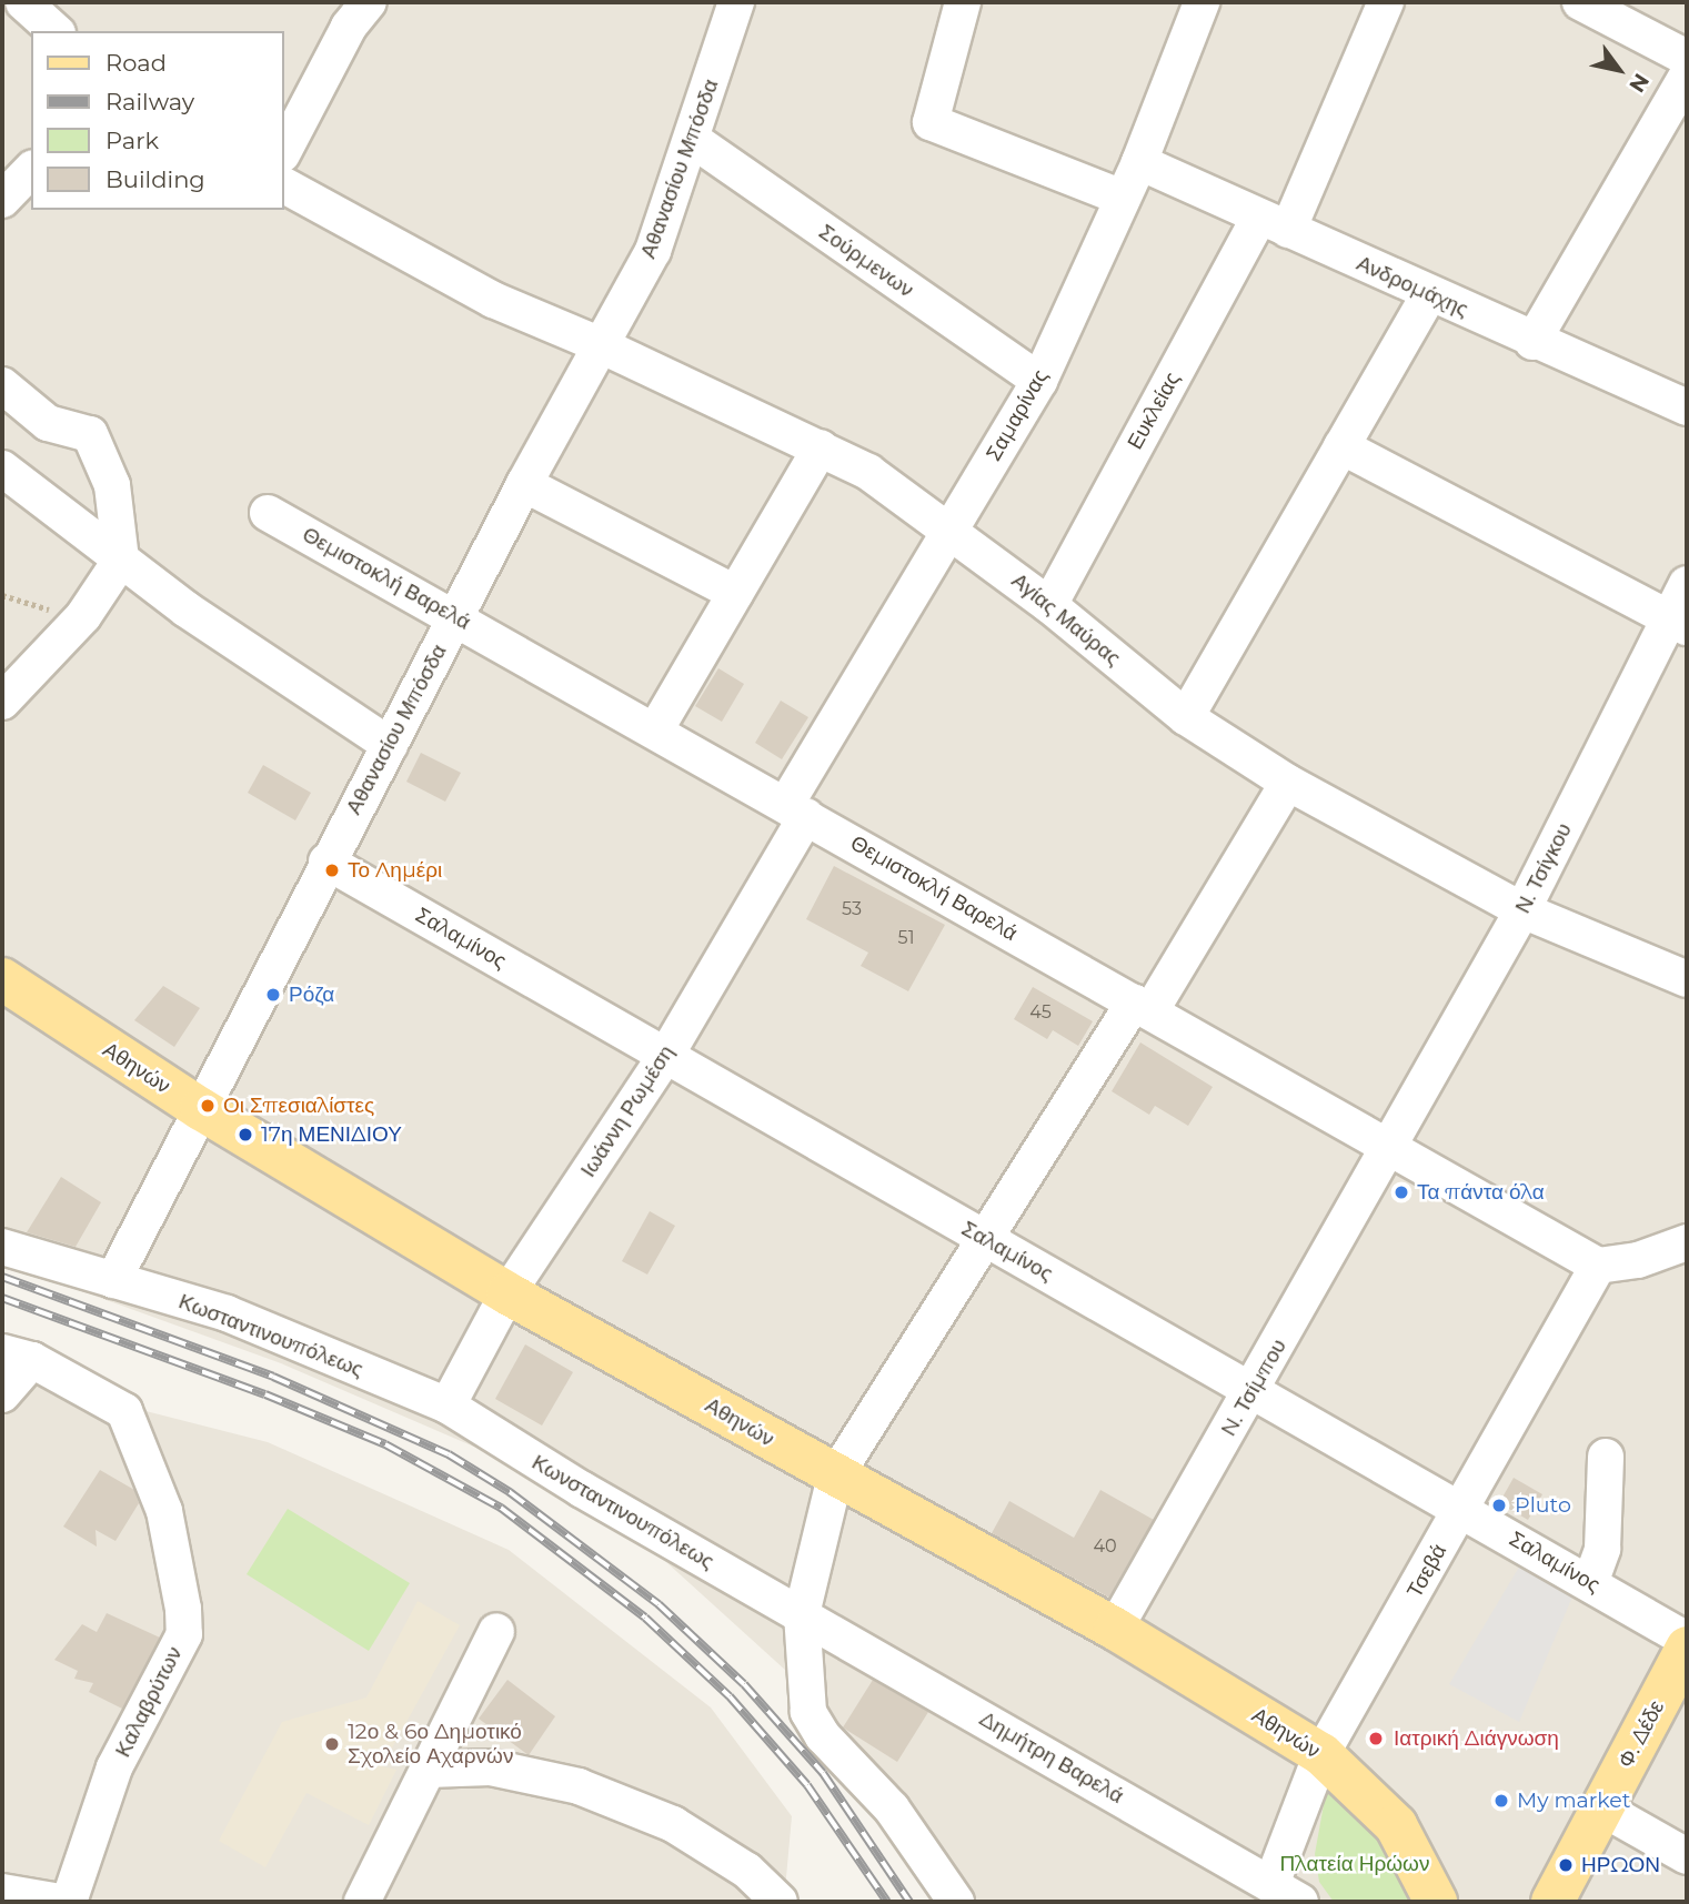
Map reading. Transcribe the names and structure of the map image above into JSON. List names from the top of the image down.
{
  "streets": {
    "main road": ["Αθηνών", "Φ. Δέδε"],
    "street": [
      "Αθανασίου Μπόσδα",
      "Σούρμενων",
      "Ανδρομάχης",
      "Ευκλείας",
      "Σαμαρίνας",
      "Θεμιστοκλή Βαρελά",
      "Αγίας Μαύρας",
      "Ν. Τσίγκου",
      "Σαλαμίνος",
      "Ιωάννη Ρωμέση",
      "Κωσταντινουπόλεως",
      "N. Τσίμπου",
      "Κωνσταντινουπόλεως",
      "Τσεβά",
      "Καλαβρύτων",
      "Δημήτρη Βαρελά"
    ]
  },
  "crossings": [
    ["Αθανασίου Μπόσδα", "Σούρμενων"],
    ["Αθανασίου Μπόσδα", "Θεμιστοκλή Βαρελά"],
    ["Αθανασίου Μπόσδα", "Αγίας Μαύρας"],
    ["Αθανασίου Μπόσδα", "Σαλαμίνος"],
    ["Αθανασίου Μπόσδα", "Αθηνών"],
    ["Αθανασίου Μπόσδα", "Κωσταντινουπόλεως"],
    ["Σούρμενων", "Σαμαρίνας"],
    ["Ανδρομάχης", "Ευκλείας"],
    ["Ανδρομάχης", "Σαμαρίνας"],
    ["Ευκλείας", "Αγίας Μαύρας"],
    ["Σαμαρίνας", "Θεμιστοκλή Βαρελά"],
    ["Σαμαρίνας", "Αγίας Μαύρας"],
    ["Σαμαρίνας", "Ιωάννη Ρωμέση"],
    ["Θεμιστοκλή Βαρελά", "Ν. Τσίγκου"],
    ["Θεμιστοκλή Βαρελά", "Ιωάννη Ρωμέση"],
    ["Θεμιστοκλή Βαρελά", "N. Τσίμπου"],
    ["Θεμιστοκλή Βαρελά", "Τσεβά"],
    ["Αγίας Μαύρας", "Ν. Τσίγκου"],
    ["Ν. Τσίγκου", "N. Τσίμπου"],
    ["Σαλαμίνος", "Ιωάννη Ρωμέση"],
    ["Σαλαμίνος", "N. Τσίμπου"],
    ["Σαλαμίνος", "Τσεβά"],
    ["Αθηνών", "Ιωάννη Ρωμέση"],
    ["Αθηνών", "N. Τσίμπου"],
    ["Αθηνών", "Τσεβά"],
    ["Ιωάννη Ρωμέση", "Κωσταντινουπόλεως"],
    ["Ιωάννη Ρωμέση", "Κωνσταντινουπόλεως"],
    ["Κωσταντινουπόλεως", "Κωνσταντινουπόλεως"],
    ["Κωνσταντινουπόλεως", "Δημήτρη Βαρελά"],
    ["Τσεβά", "Δημήτρη Βαρελά"]
  ],
  "parks": ["Πλατεία Ηρώων"],
  "places": [
    "Το Λημέρι",
    "Ρόζα",
    "Οι Σπεσιαλίστες",
    "17η ΜΕΝΙΔΙΟΥ",
    "Τα πάντα όλα",
    "Pluto",
    "Ιατρική Διάγνωση",
    "12ο & 6ο Δημοτικό Σχολείο Αχαρνών",
    "My market",
    "ΗΡΩΟΝ"
  ],
  "house_numbers": [
    "53",
    "51",
    "45",
    "40"
  ],
  "legend": [
    "Road",
    "Railway",
    "Park",
    "Building"
  ],
  "north": "bottom right"
}
